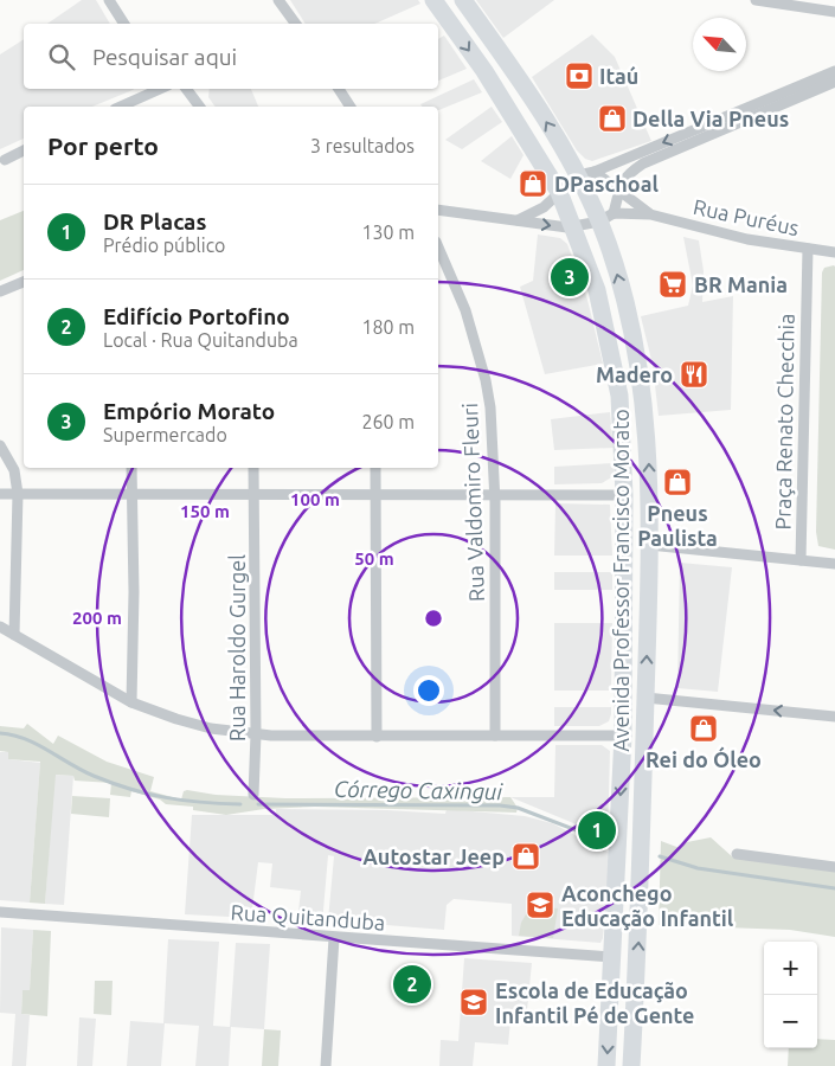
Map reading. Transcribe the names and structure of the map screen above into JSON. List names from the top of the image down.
{
  "streets": {
    "highway": ["Avenida Professor Francisco Morato"],
    "street": [
      "Rua Puréus",
      "Praça Renato Checchia",
      "Rua Valdomiro Fleuri",
      "Rua Haroldo Gurgel",
      "Rua Quitanduba"
    ]
  },
  "crossings": [
    ["Rua Puréus", "Praça Renato Checchia"],
    ["Rua Puréus", "Avenida Professor Francisco Morato"],
    ["Avenida Professor Francisco Morato", "Rua Quitanduba"]
  ],
  "water": ["Córrego Caxingui"],
  "places": {
    "bank": ["Itaú"],
    "shop": [
      "Della Via Pneus",
      "DPaschoal",
      "Pneus Paulista",
      "Rei do Óleo",
      "Autostar Jeep"
    ],
    "supermarket": ["BR Mania"],
    "restaurant": ["Madero"],
    "school or university": ["Aconchego Educação Infantil", "Escola de Educação Infantil Pé de Gente"]
  },
  "north": "top left",
  "page": {
    "search": "Pesquisar aqui",
    "heading": ["Por perto", "3 resultados"],
    "list": [
      {
        "mark": "1",
        "name": "DR Placas",
        "note": "Prédio público",
        "value": "130 m"
      },
      {
        "mark": "2",
        "name": "Edifício Portofino",
        "note": "Local · Rua Quitanduba",
        "value": "180 m"
      },
      {
        "mark": "3",
        "name": "Empório Morato",
        "note": "Supermercado",
        "value": "260 m"
      }
    ],
    "pins": ["3", "1", "2"],
    "map_buttons": ["+", "−"]
  },
  "rings": [
    "100 m",
    "150 m",
    "50 m",
    "200 m"
  ]
}
